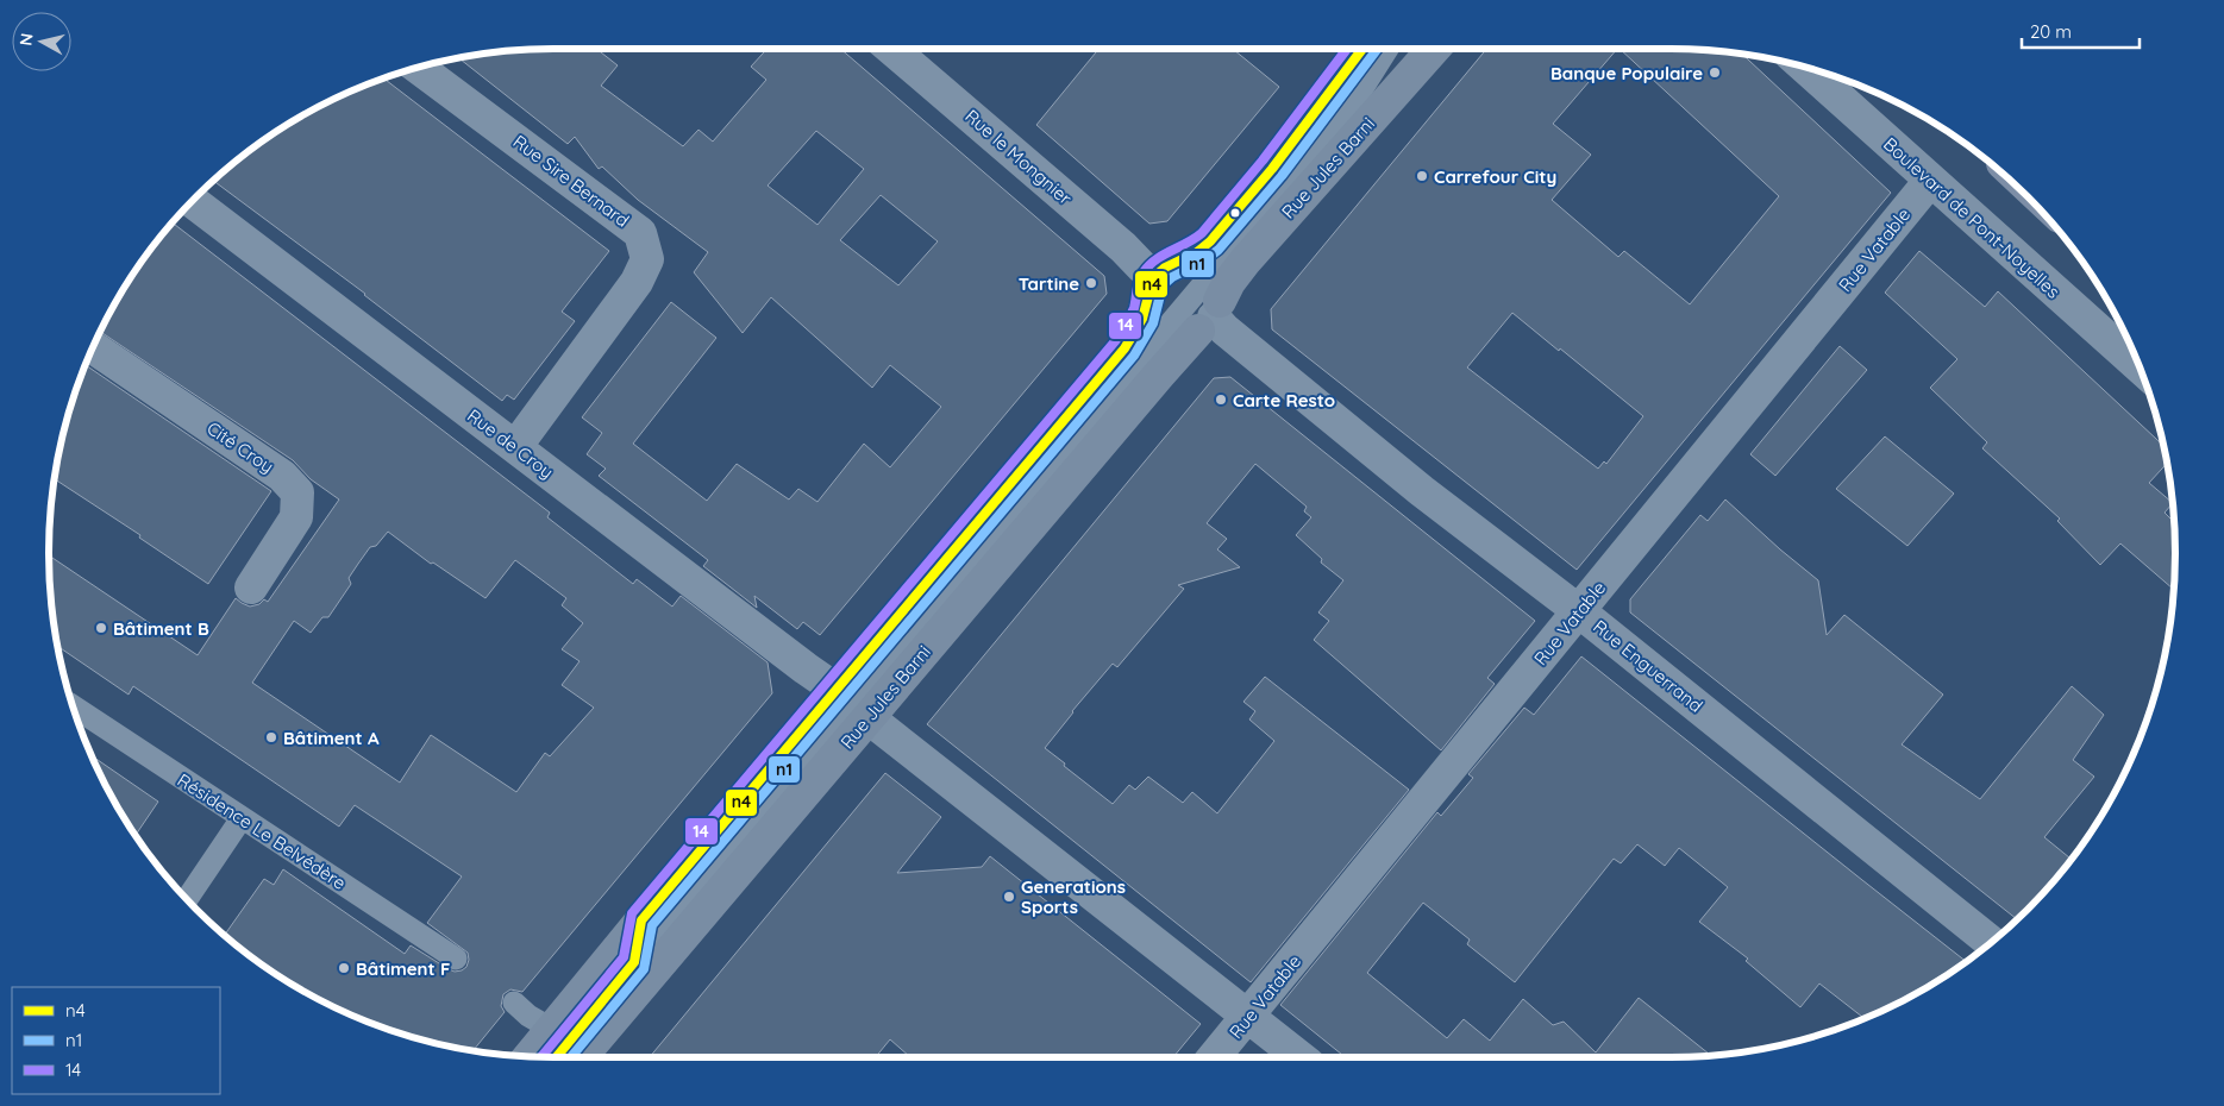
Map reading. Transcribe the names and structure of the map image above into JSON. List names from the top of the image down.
{
  "streets": {
    "main road": ["Rue Jules Barni"],
    "street": [
      "Rue le Mongnier",
      "Rue Sire Bernard",
      "Boulevard de Pont-Noyelles",
      "Rue Vatable",
      "Rue de Croy",
      "Cité Croy",
      "Rue Enguerrand"
    ],
    "lane": ["Résidence Le Belvédère"]
  },
  "crossings": [
    ["Rue Jules Barni", "Rue Enguerrand"],
    ["Rue Sire Bernard", "Rue de Croy"],
    ["Boulevard de Pont-Noyelles", "Rue Vatable"],
    ["Rue Vatable", "Rue Enguerrand"]
  ],
  "places": [
    "Banque Populaire",
    "Carrefour City",
    "Tartine",
    "Carte Resto",
    "Bâtiment B",
    "Bâtiment A",
    "Generations Sports",
    "Bâtiment F"
  ],
  "lines": ["transit line n4", "transit line n1", "transit line 14"],
  "legend": ["n4", "n1", "14"],
  "scale_bar": "20 m",
  "north": "left"
}
